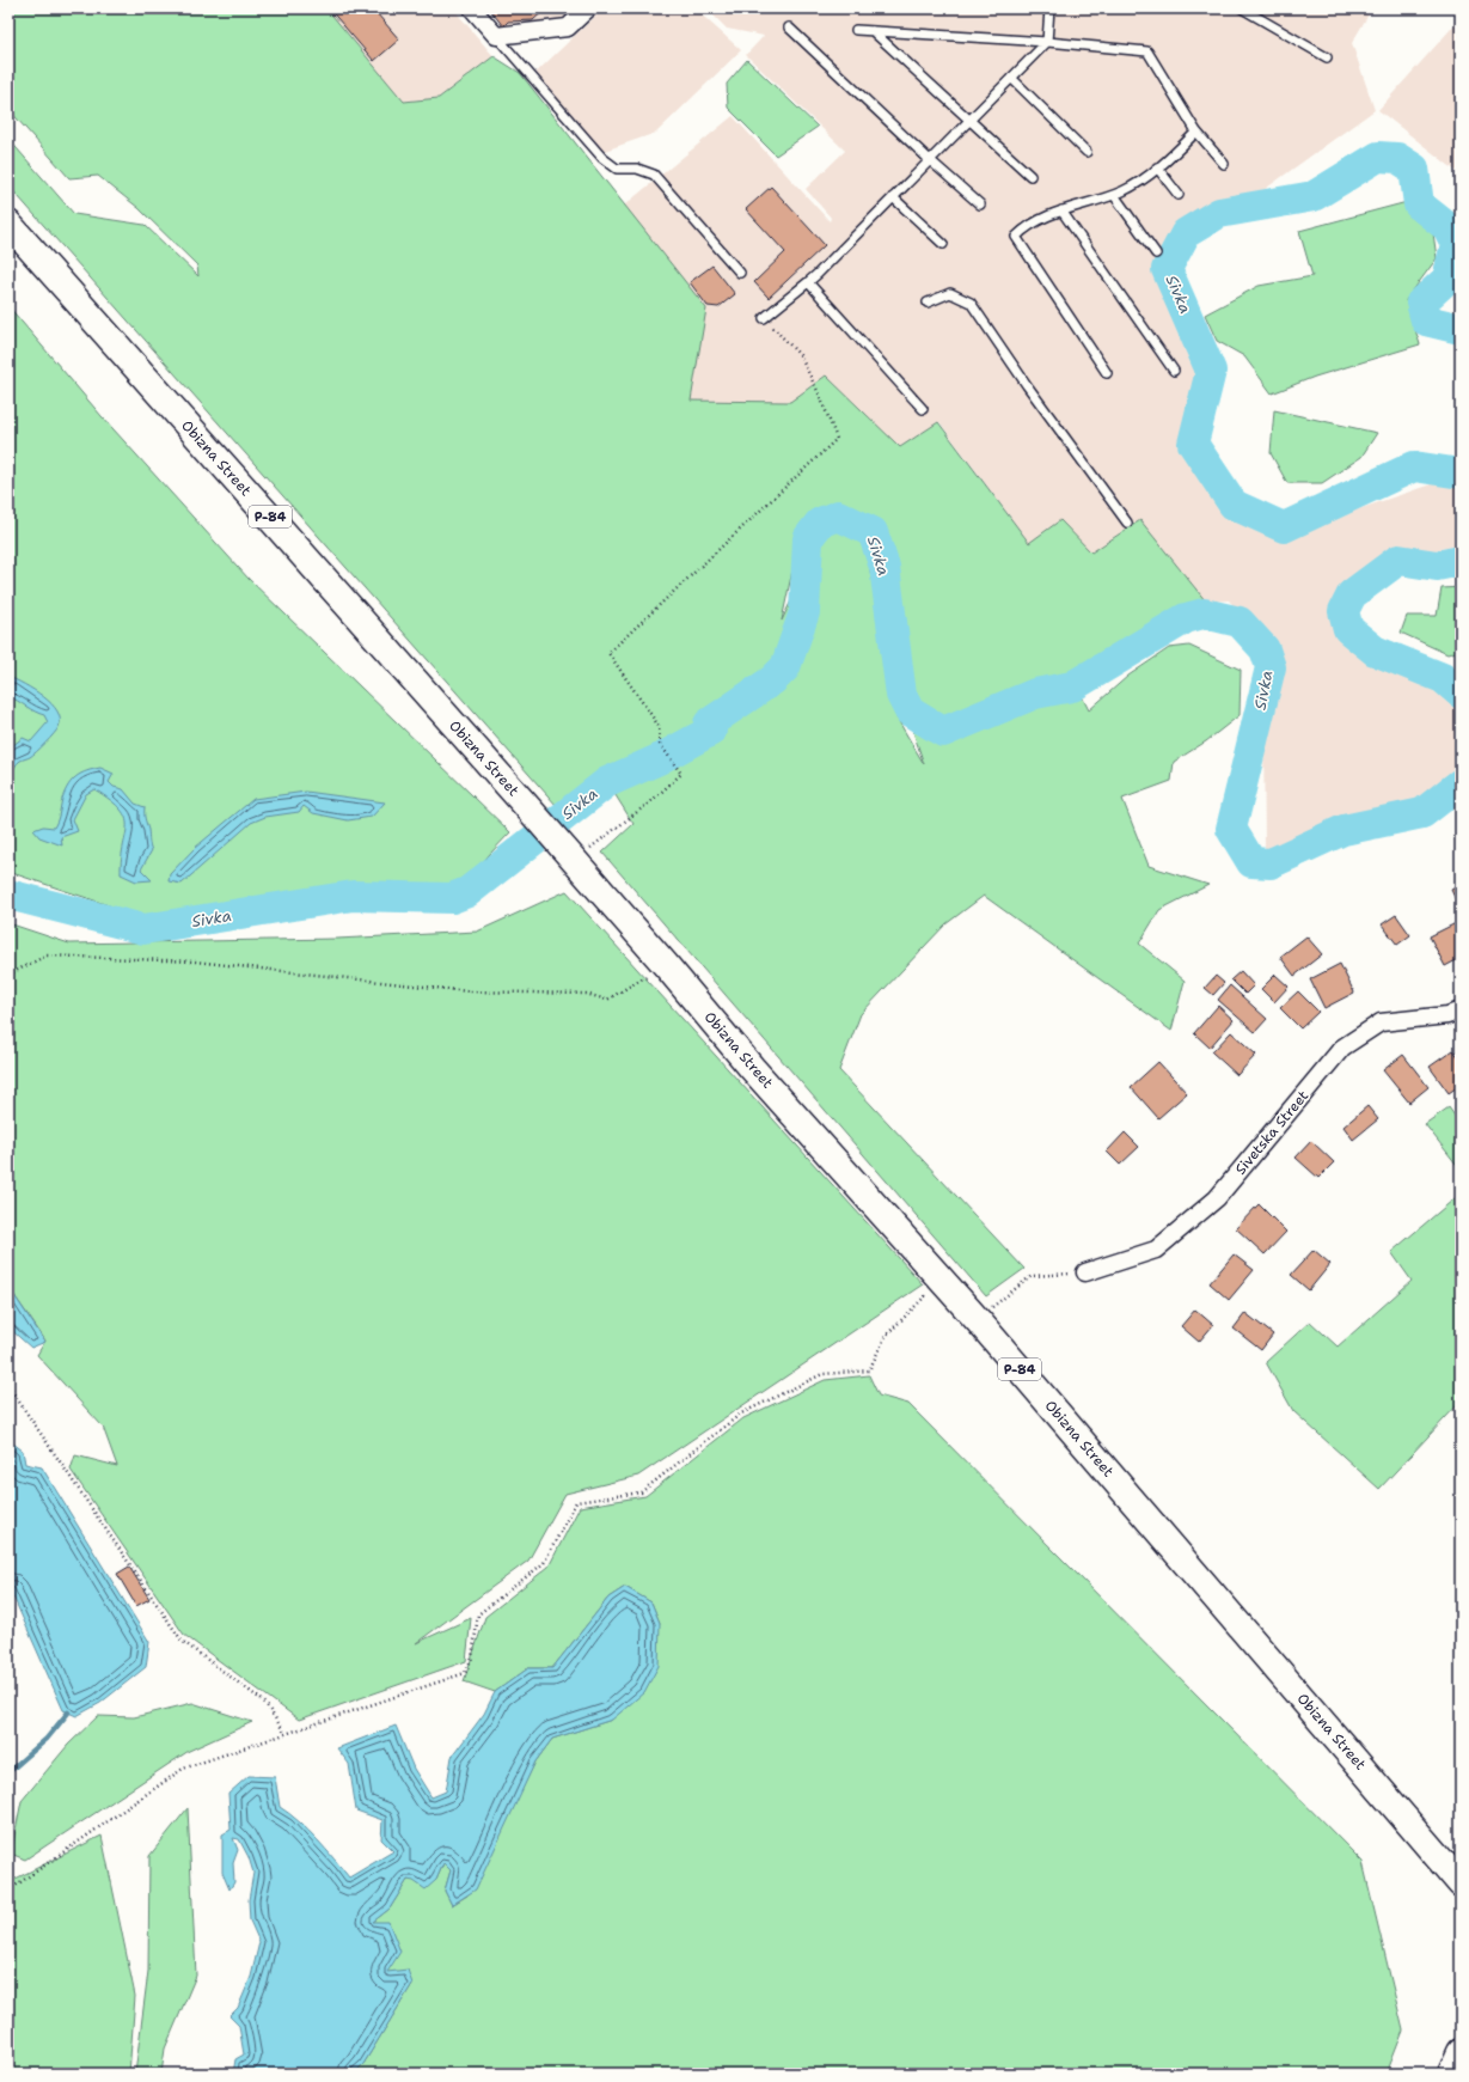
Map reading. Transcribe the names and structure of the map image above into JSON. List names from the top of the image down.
{
  "streets": {
    "main road": ["Obizna Street", "Р-84"],
    "street": ["Sivetska Street"]
  },
  "water": ["Sivka"]
}
